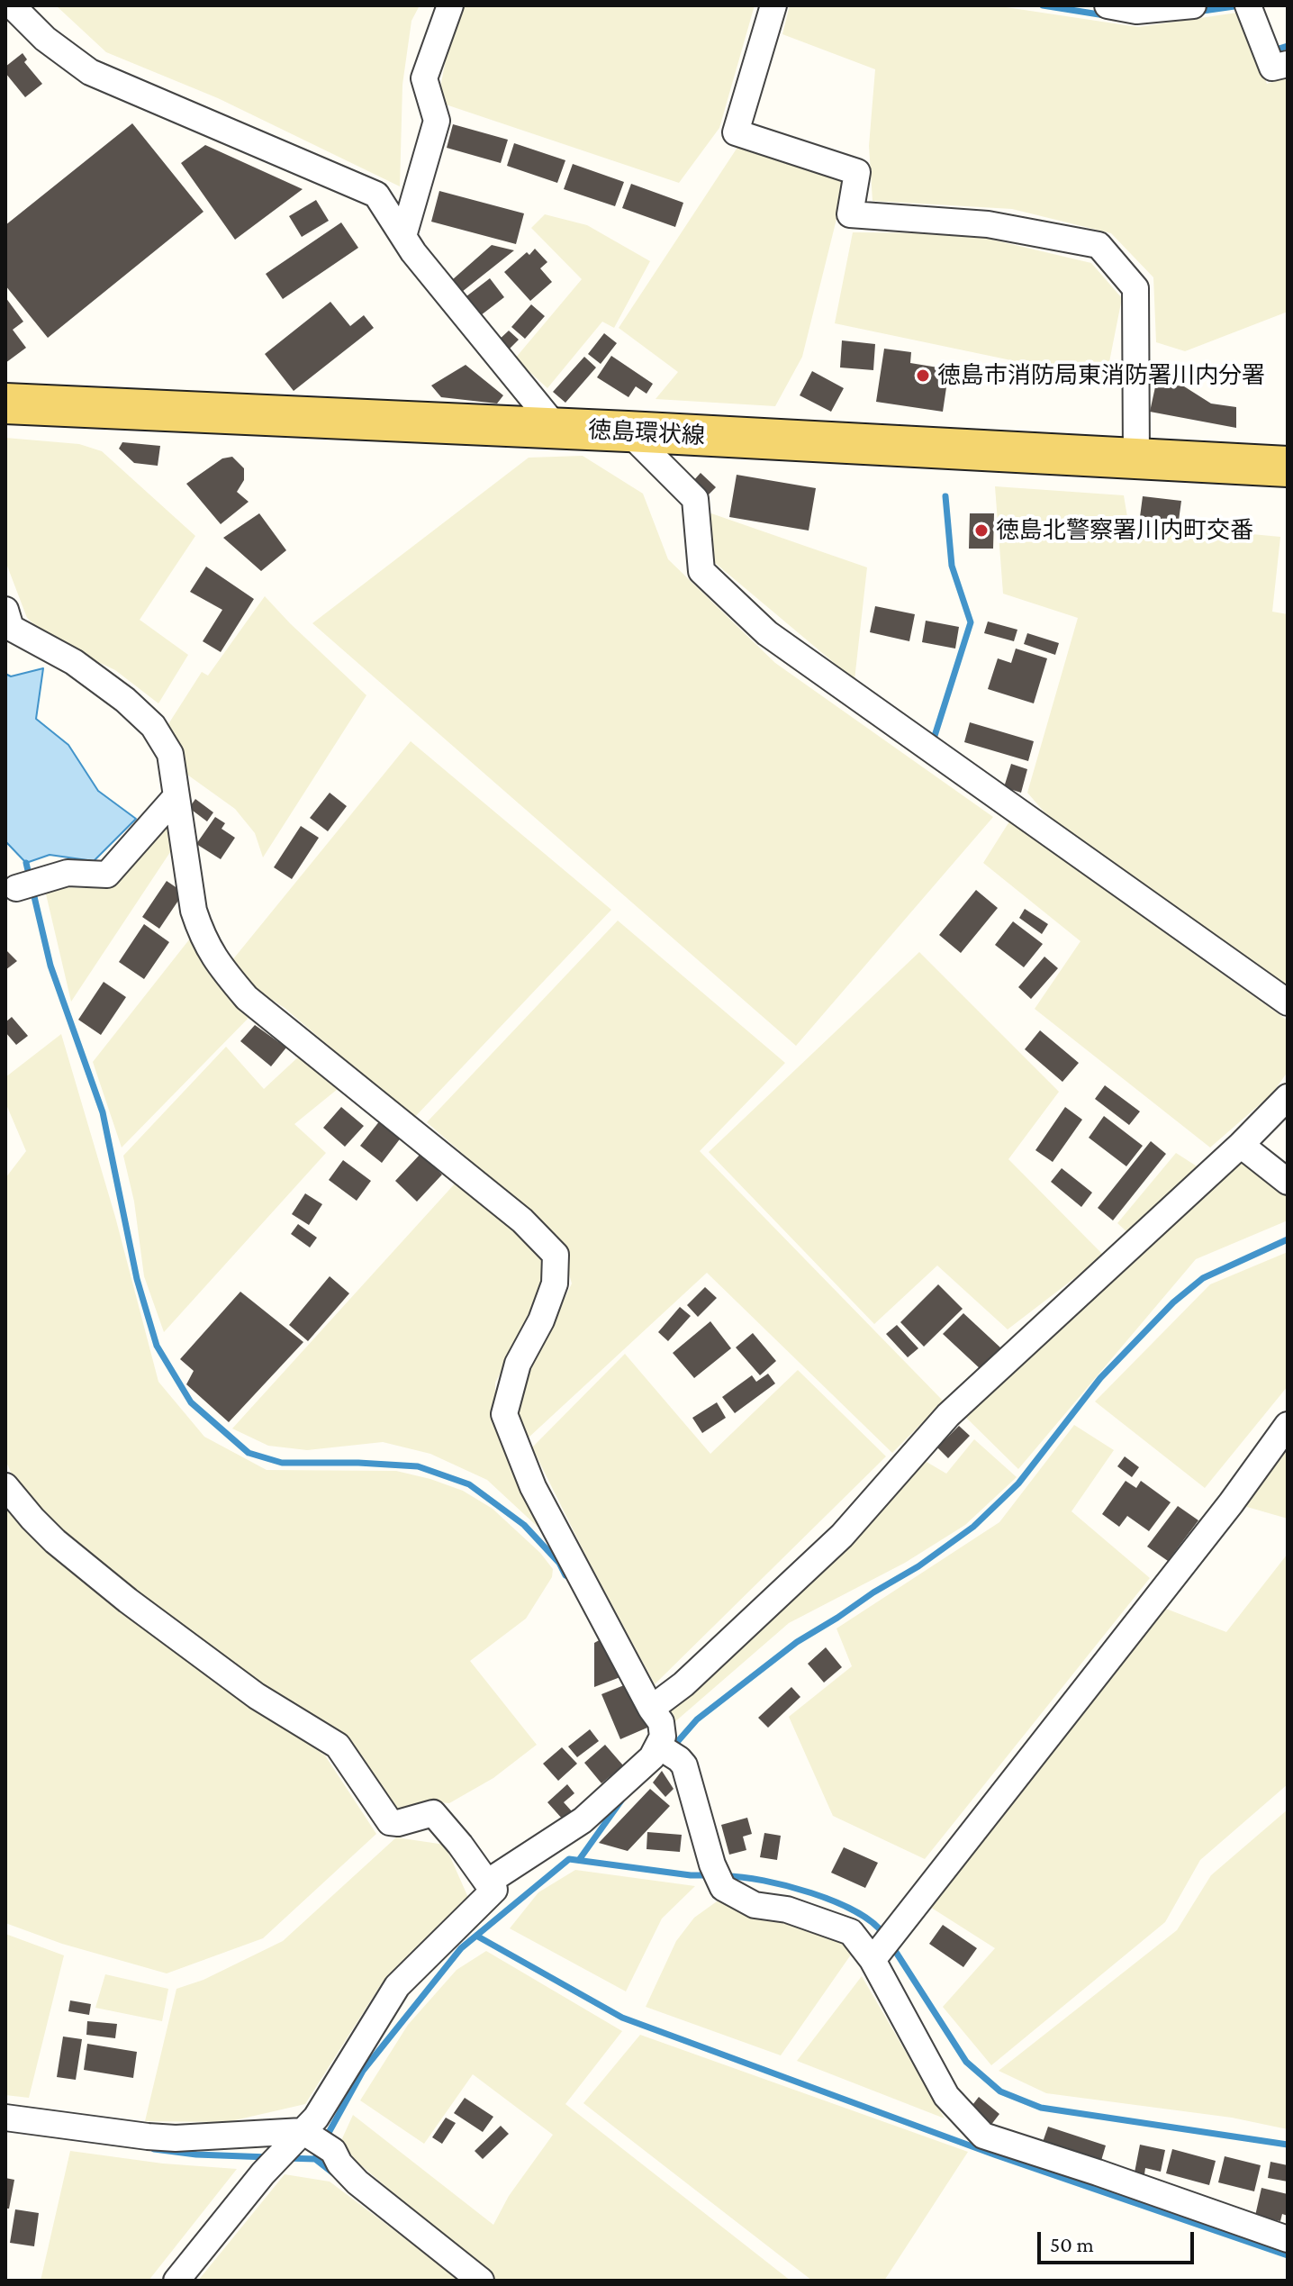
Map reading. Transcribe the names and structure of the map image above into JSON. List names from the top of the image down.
{
  "streets": {
    "main road": ["徳島環状線"]
  },
  "places": ["徳島市消防局東消防署川内分署", "徳島北警察署川内町交番"],
  "scale_bar": "50 m"
}
